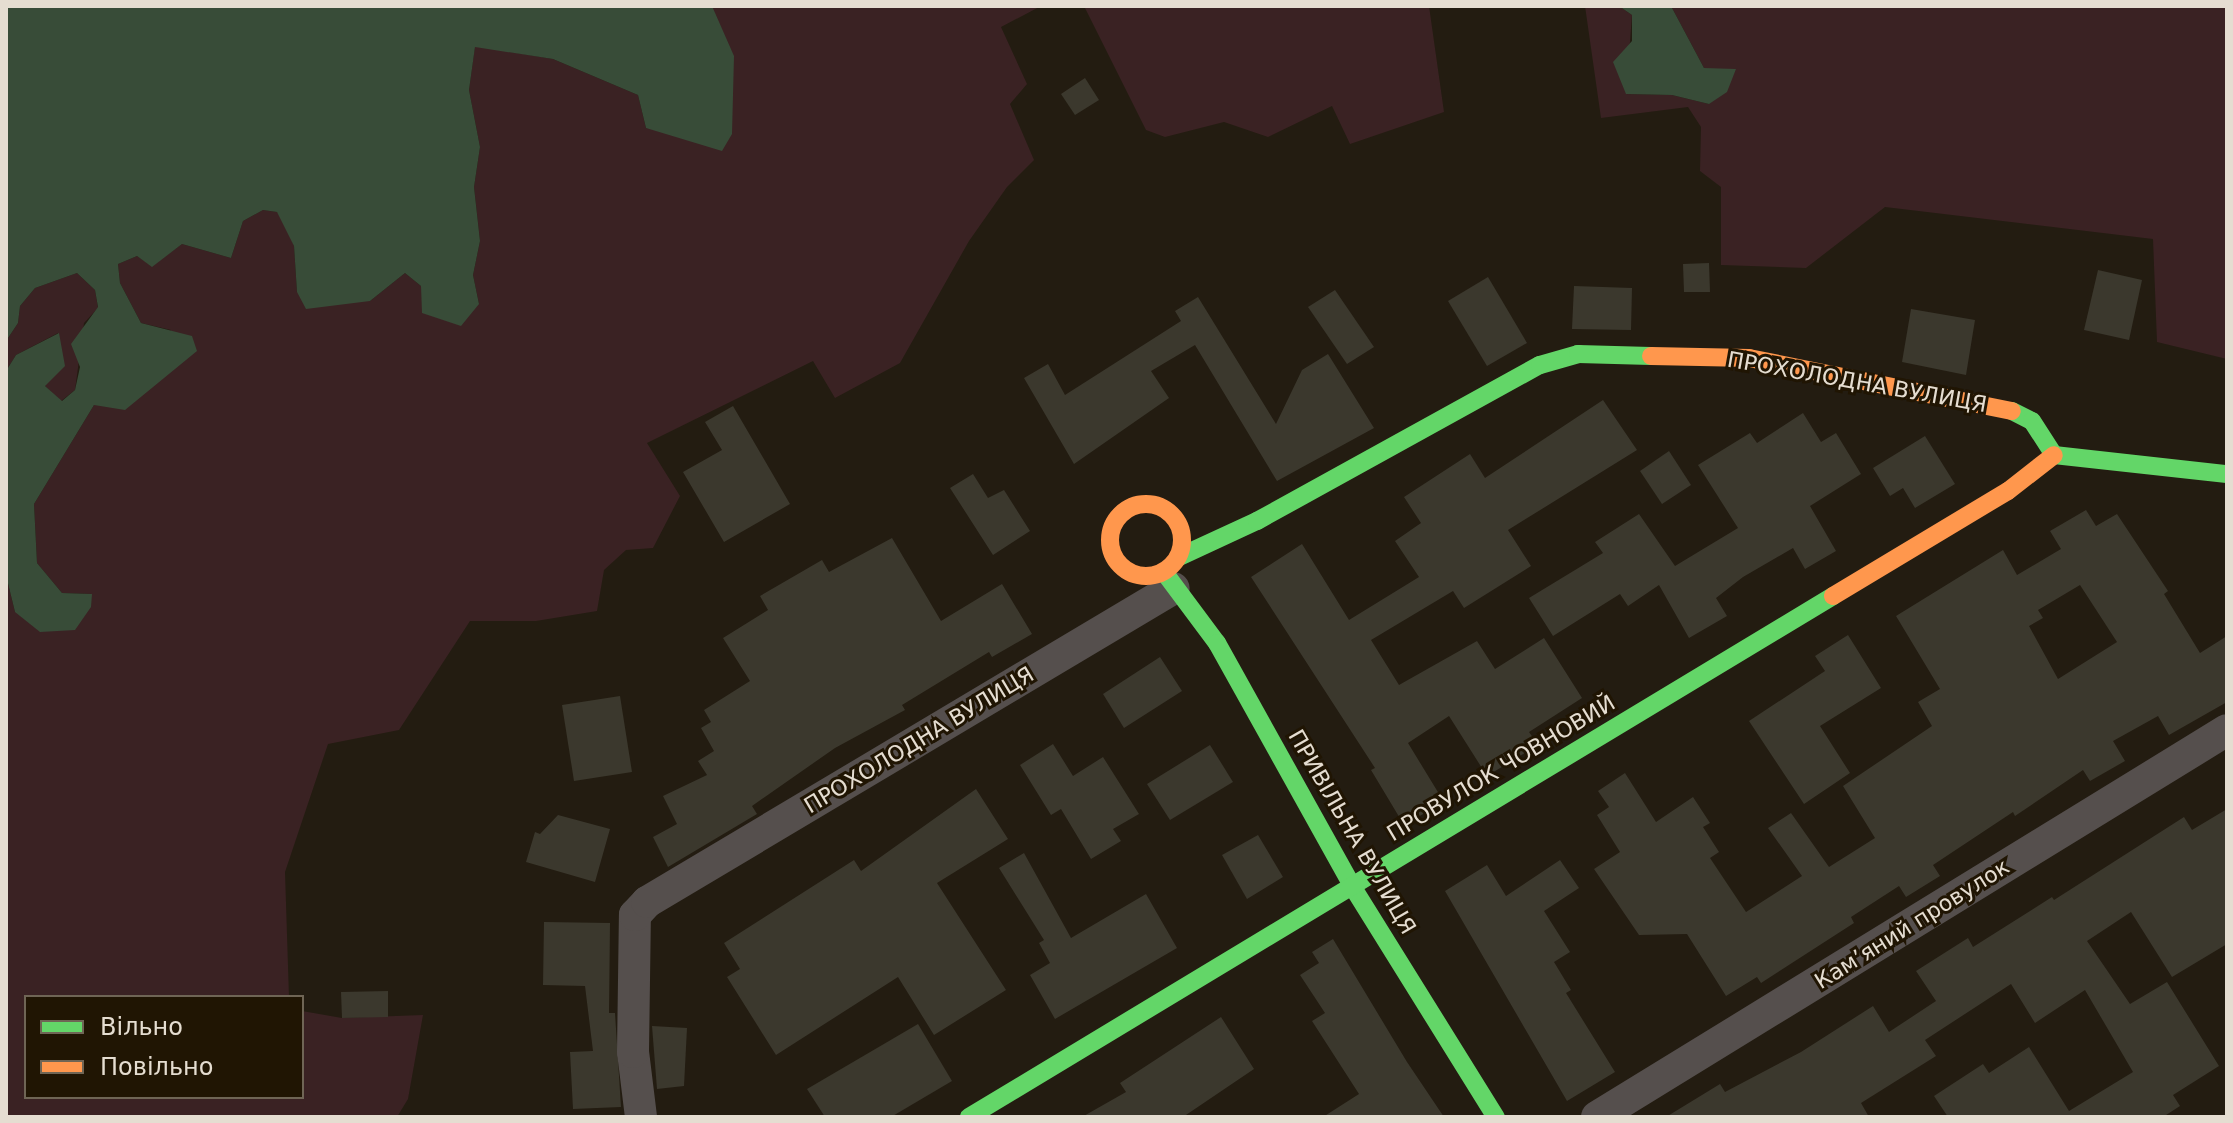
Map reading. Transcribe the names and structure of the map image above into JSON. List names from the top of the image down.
{
  "streets": {
    "street": [
      "ПРОХОЛОДНА ВУЛИЦЯ",
      "ПРОВУЛОК ЧОВНОВИЙ",
      "ПРИВІЛЬНА ВУЛИЦЯ",
      "Камʼяний провулок"
    ]
  },
  "crossings": [
    ["ПРОХОЛОДНА ВУЛИЦЯ", "ПРОВУЛОК ЧОВНОВИЙ"],
    ["ПРОХОЛОДНА ВУЛИЦЯ", "ПРИВІЛЬНА ВУЛИЦЯ"],
    ["ПРОВУЛОК ЧОВНОВИЙ", "ПРИВІЛЬНА ВУЛИЦЯ"]
  ],
  "legend": ["Вільно", "Повільно"]
}
